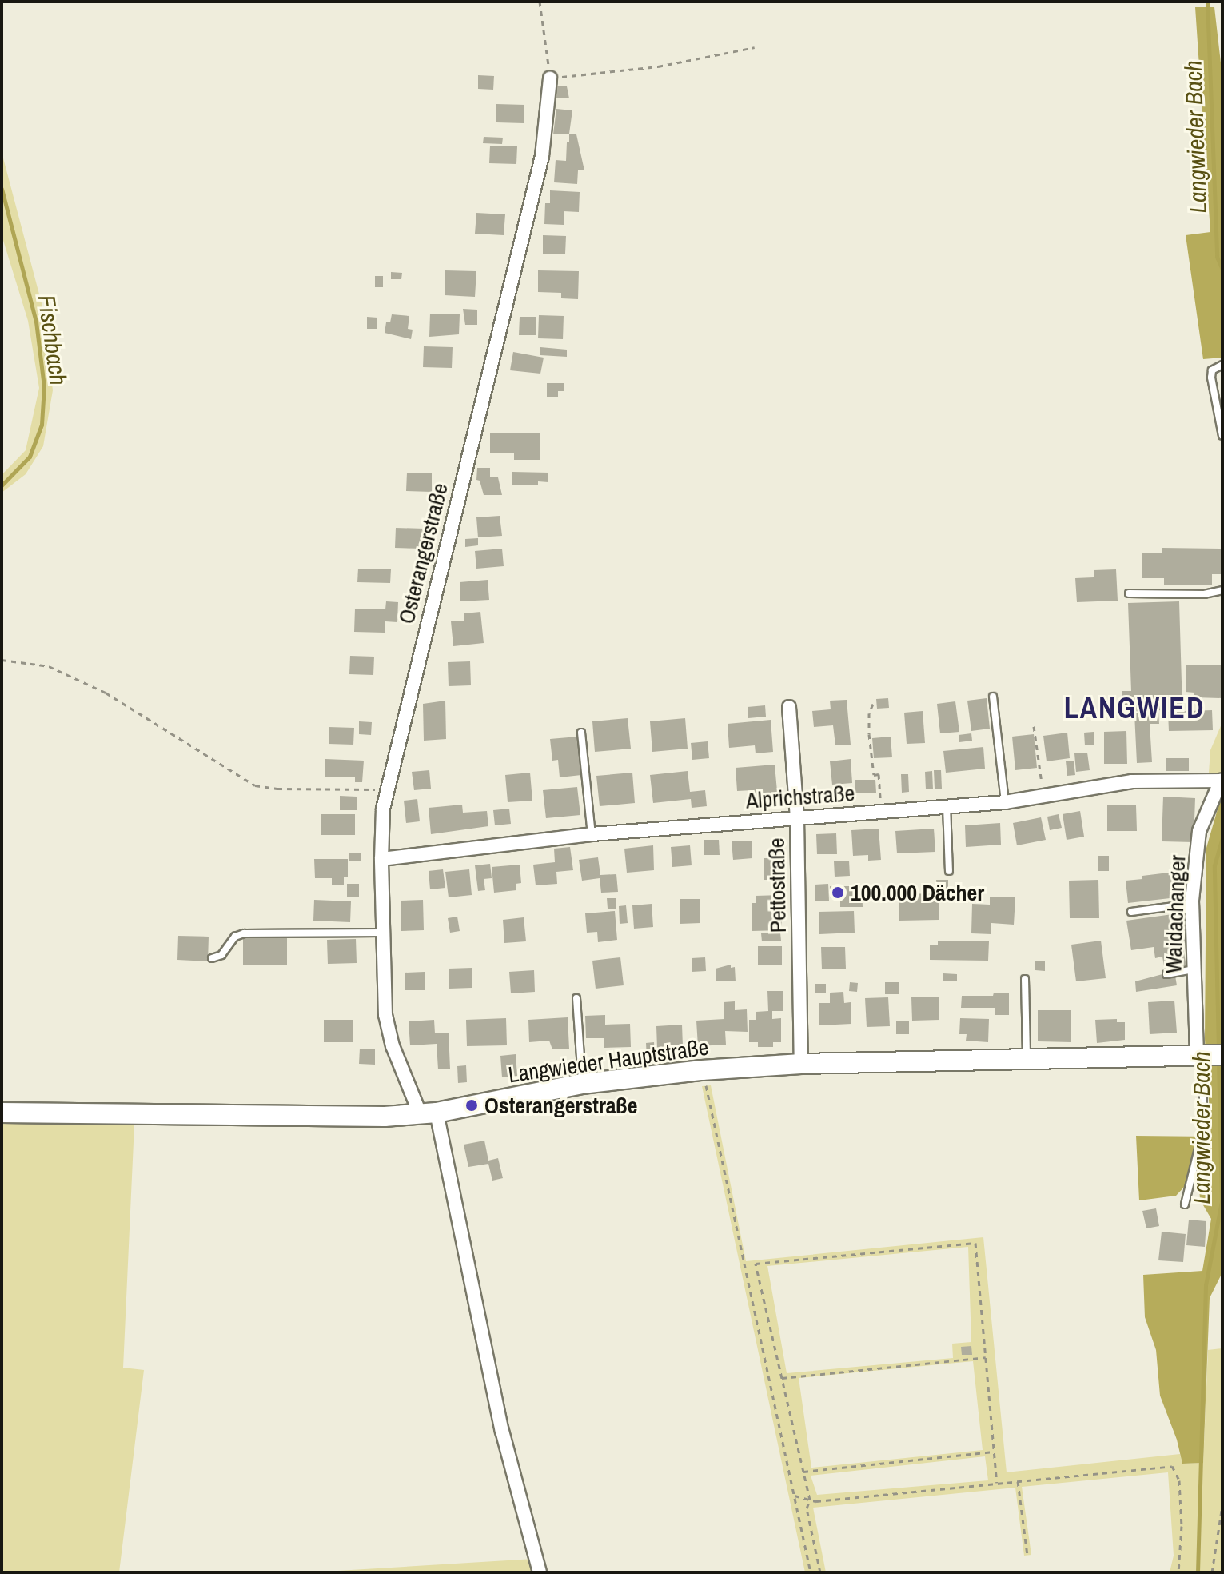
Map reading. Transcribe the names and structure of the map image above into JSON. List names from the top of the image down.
{
  "streets": {
    "street": [
      "Osterangerstraße",
      "Alprichstraße",
      "Pettostraße",
      "Waidachanger",
      "Langwieder Hauptstraße"
    ]
  },
  "crossings": [
    ["Osterangerstraße", "Alprichstraße"],
    ["Osterangerstraße", "Langwieder Hauptstraße"],
    ["Alprichstraße", "Pettostraße"],
    ["Alprichstraße", "Waidachanger"],
    ["Pettostraße", "Langwieder Hauptstraße"],
    ["Waidachanger", "Langwieder Hauptstraße"]
  ],
  "districts": ["LANGWIED"],
  "water": ["Langwieder Bach", "Fischbach"],
  "places": ["100.000 Dächer", "Osterangerstraße"]
}
